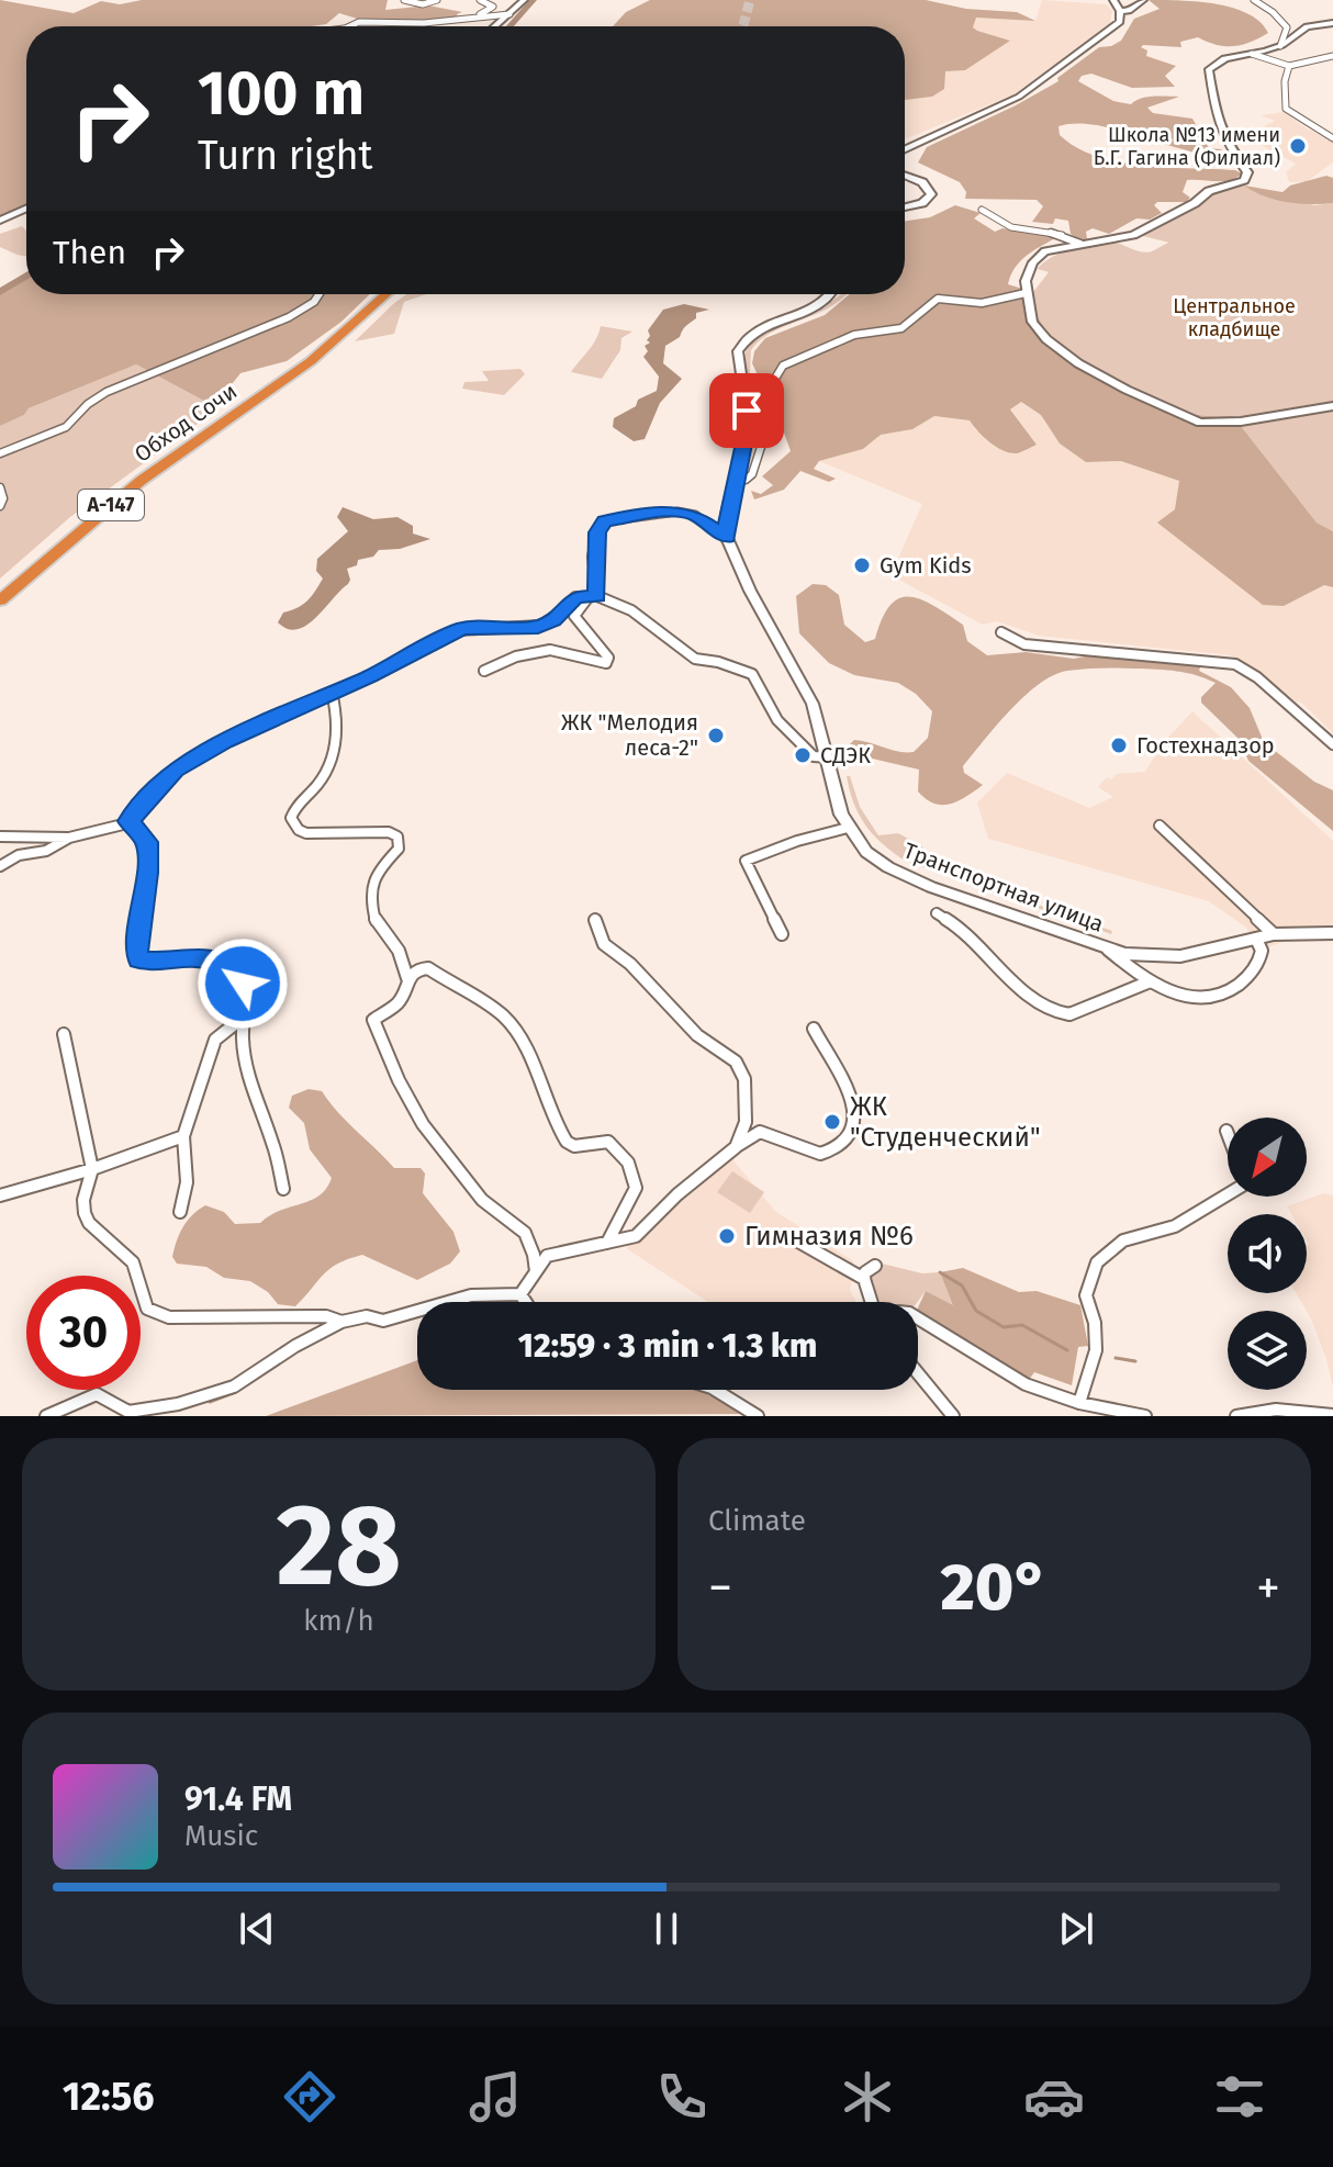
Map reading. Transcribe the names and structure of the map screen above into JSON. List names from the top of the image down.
{
  "streets": {
    "highway": ["Обход Сочи", "А-147"],
    "main road": ["Транспортная улица"]
  },
  "parks": ["Центральное кладбище"],
  "places": [
    "Школа №13 имени Б.Г. Гагина (Филиал)",
    "Gym Kids",
    "ЖК \"Мелодия леса-2\"",
    "Гостехнадзор",
    "СДЭК",
    "ЖК \"Студенческий\"",
    "Гимназия №6"
  ],
  "north": "bottom left",
  "page": {
    "turn": ["100 m", "Turn right"],
    "then": "Then",
    "limit": "30",
    "trip": "12:59 · 3 min · 1.3 km",
    "tile": [
      ["28", "km/h"],
      "Climate"
    ],
    "heat": ["−", "20°", "+"],
    "song": ["91.4 FM", "Music"],
    "tabs": "12:56"
  }
}
